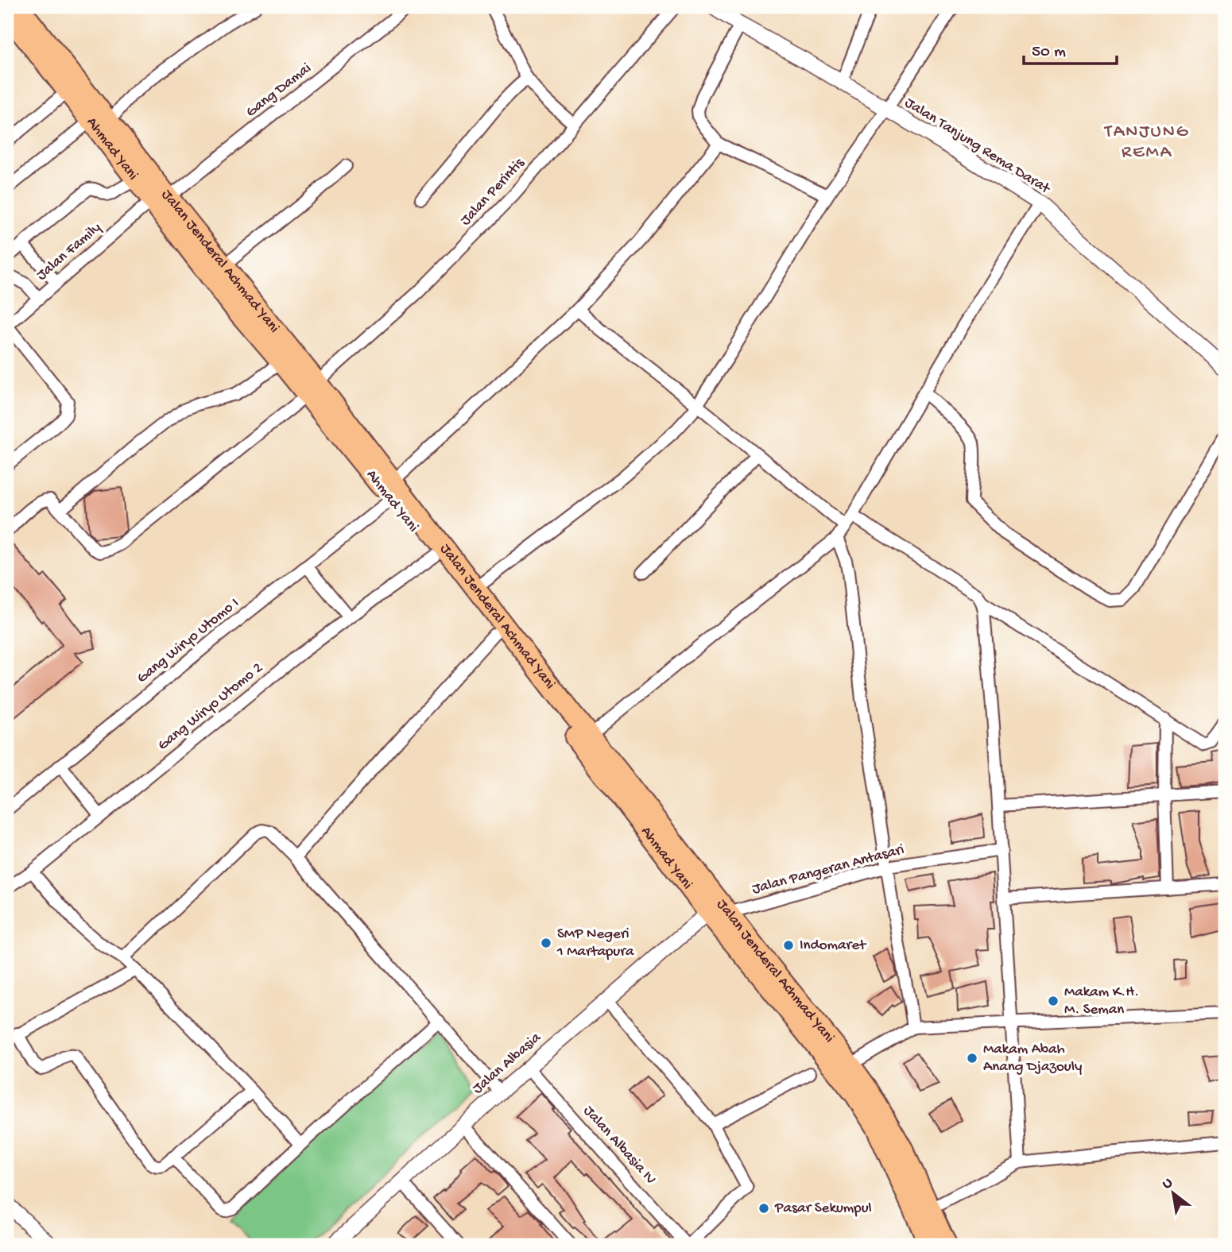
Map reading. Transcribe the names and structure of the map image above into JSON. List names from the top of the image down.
{
  "streets": {
    "highway": ["Ahmad Yani", "Jalan Jenderal Achmad Yani"],
    "street": [
      "Gang Damai",
      "Jalan Tanjung Rema Darat",
      "Jalan Perintis",
      "Jalan Family",
      "Gang Wiryo Utomo I",
      "Gang Wiryo Utomo 2",
      "Jalan Pangeran Antasari",
      "Jalan Albasia",
      "Jalan Albasia IV"
    ]
  },
  "crossings": [
    ["Gang Damai", "Ahmad Yani"],
    ["Gang Damai", "Jalan Family"],
    ["Gang Damai", "Jalan Jenderal Achmad Yani"],
    ["Ahmad Yani", "Jalan Perintis"],
    ["Ahmad Yani", "Jalan Family"],
    ["Ahmad Yani", "Jalan Jenderal Achmad Yani"],
    ["Ahmad Yani", "Gang Wiryo Utomo I"],
    ["Ahmad Yani", "Gang Wiryo Utomo 2"],
    ["Ahmad Yani", "Jalan Albasia"],
    ["Jalan Perintis", "Jalan Jenderal Achmad Yani"],
    ["Jalan Family", "Jalan Jenderal Achmad Yani"],
    ["Jalan Jenderal Achmad Yani", "Gang Wiryo Utomo I"],
    ["Jalan Jenderal Achmad Yani", "Jalan Pangeran Antasari"],
    ["Jalan Albasia", "Jalan Albasia IV"]
  ],
  "districts": ["TANJUNG REMA"],
  "places": [
    "SMP Negeri 1 Martapura",
    "Indomaret",
    "Makam K.H. M. Seman",
    "Makam Abah Anang Djazouly",
    "Pasar Sekumpul"
  ],
  "scale_bar": "50 m",
  "north": "top left"
}
